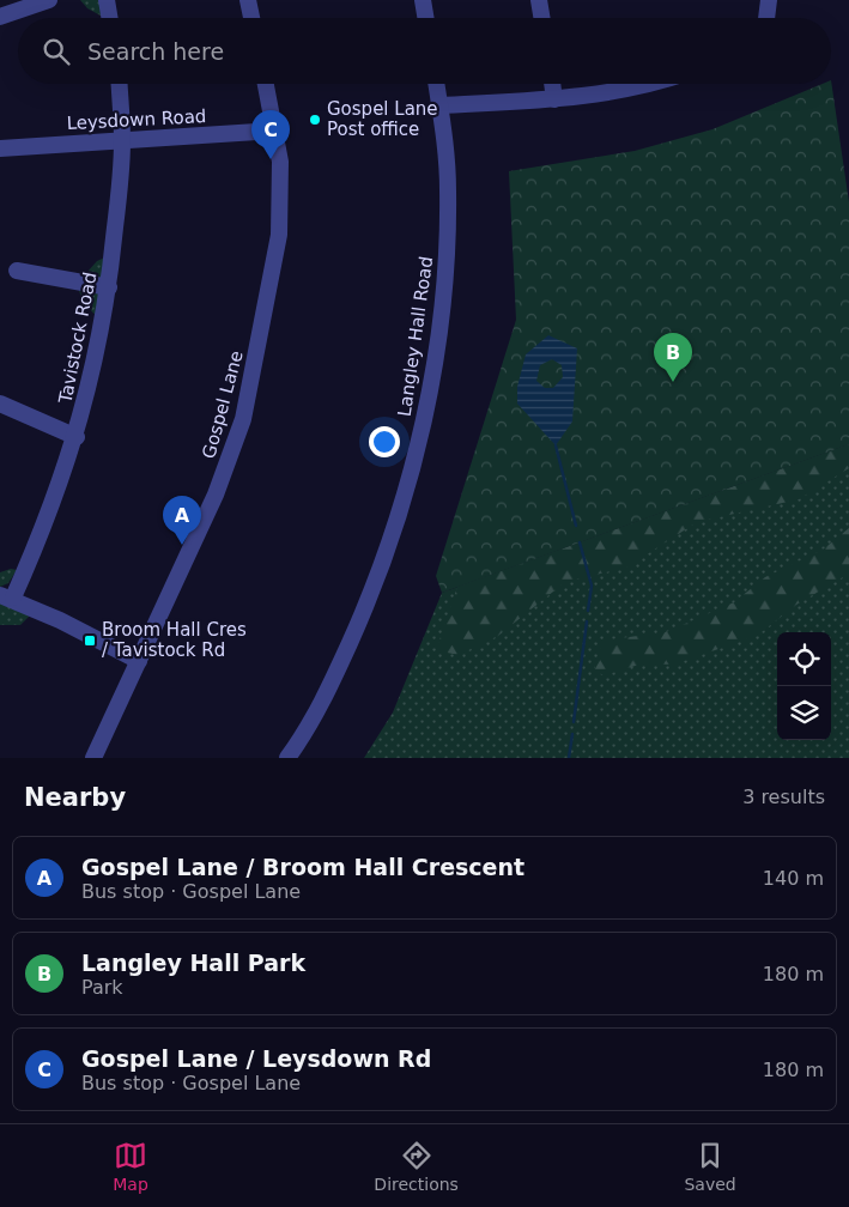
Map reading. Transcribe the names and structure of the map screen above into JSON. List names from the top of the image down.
{
  "streets": {
    "street": [
      "Leysdown Road",
      "Langley Hall Road",
      "Tavistock Road",
      "Gospel Lane"
    ]
  },
  "crossings": [
    ["Leysdown Road", "Tavistock Road"],
    ["Leysdown Road", "Gospel Lane"]
  ],
  "places": {
    "other": ["Gospel Lane Post office"],
    "transit": ["Broom Hall Cres / Tavistock Rd"]
  },
  "page": {
    "search": "Search here",
    "pins": ["C", "B", "A"],
    "heading": ["Nearby", "3 results"],
    "list": [
      {
        "mark": "A",
        "name": "Gospel Lane / Broom Hall Crescent",
        "note": "Bus stop · Gospel Lane",
        "value": "140 m"
      },
      {
        "mark": "B",
        "name": "Langley Hall Park",
        "note": "Park",
        "value": "180 m"
      },
      {
        "mark": "C",
        "name": "Gospel Lane / Leysdown Rd",
        "note": "Bus stop · Gospel Lane",
        "value": "180 m"
      }
    ],
    "nav": ["Map", "Directions", "Saved"]
  }
}
